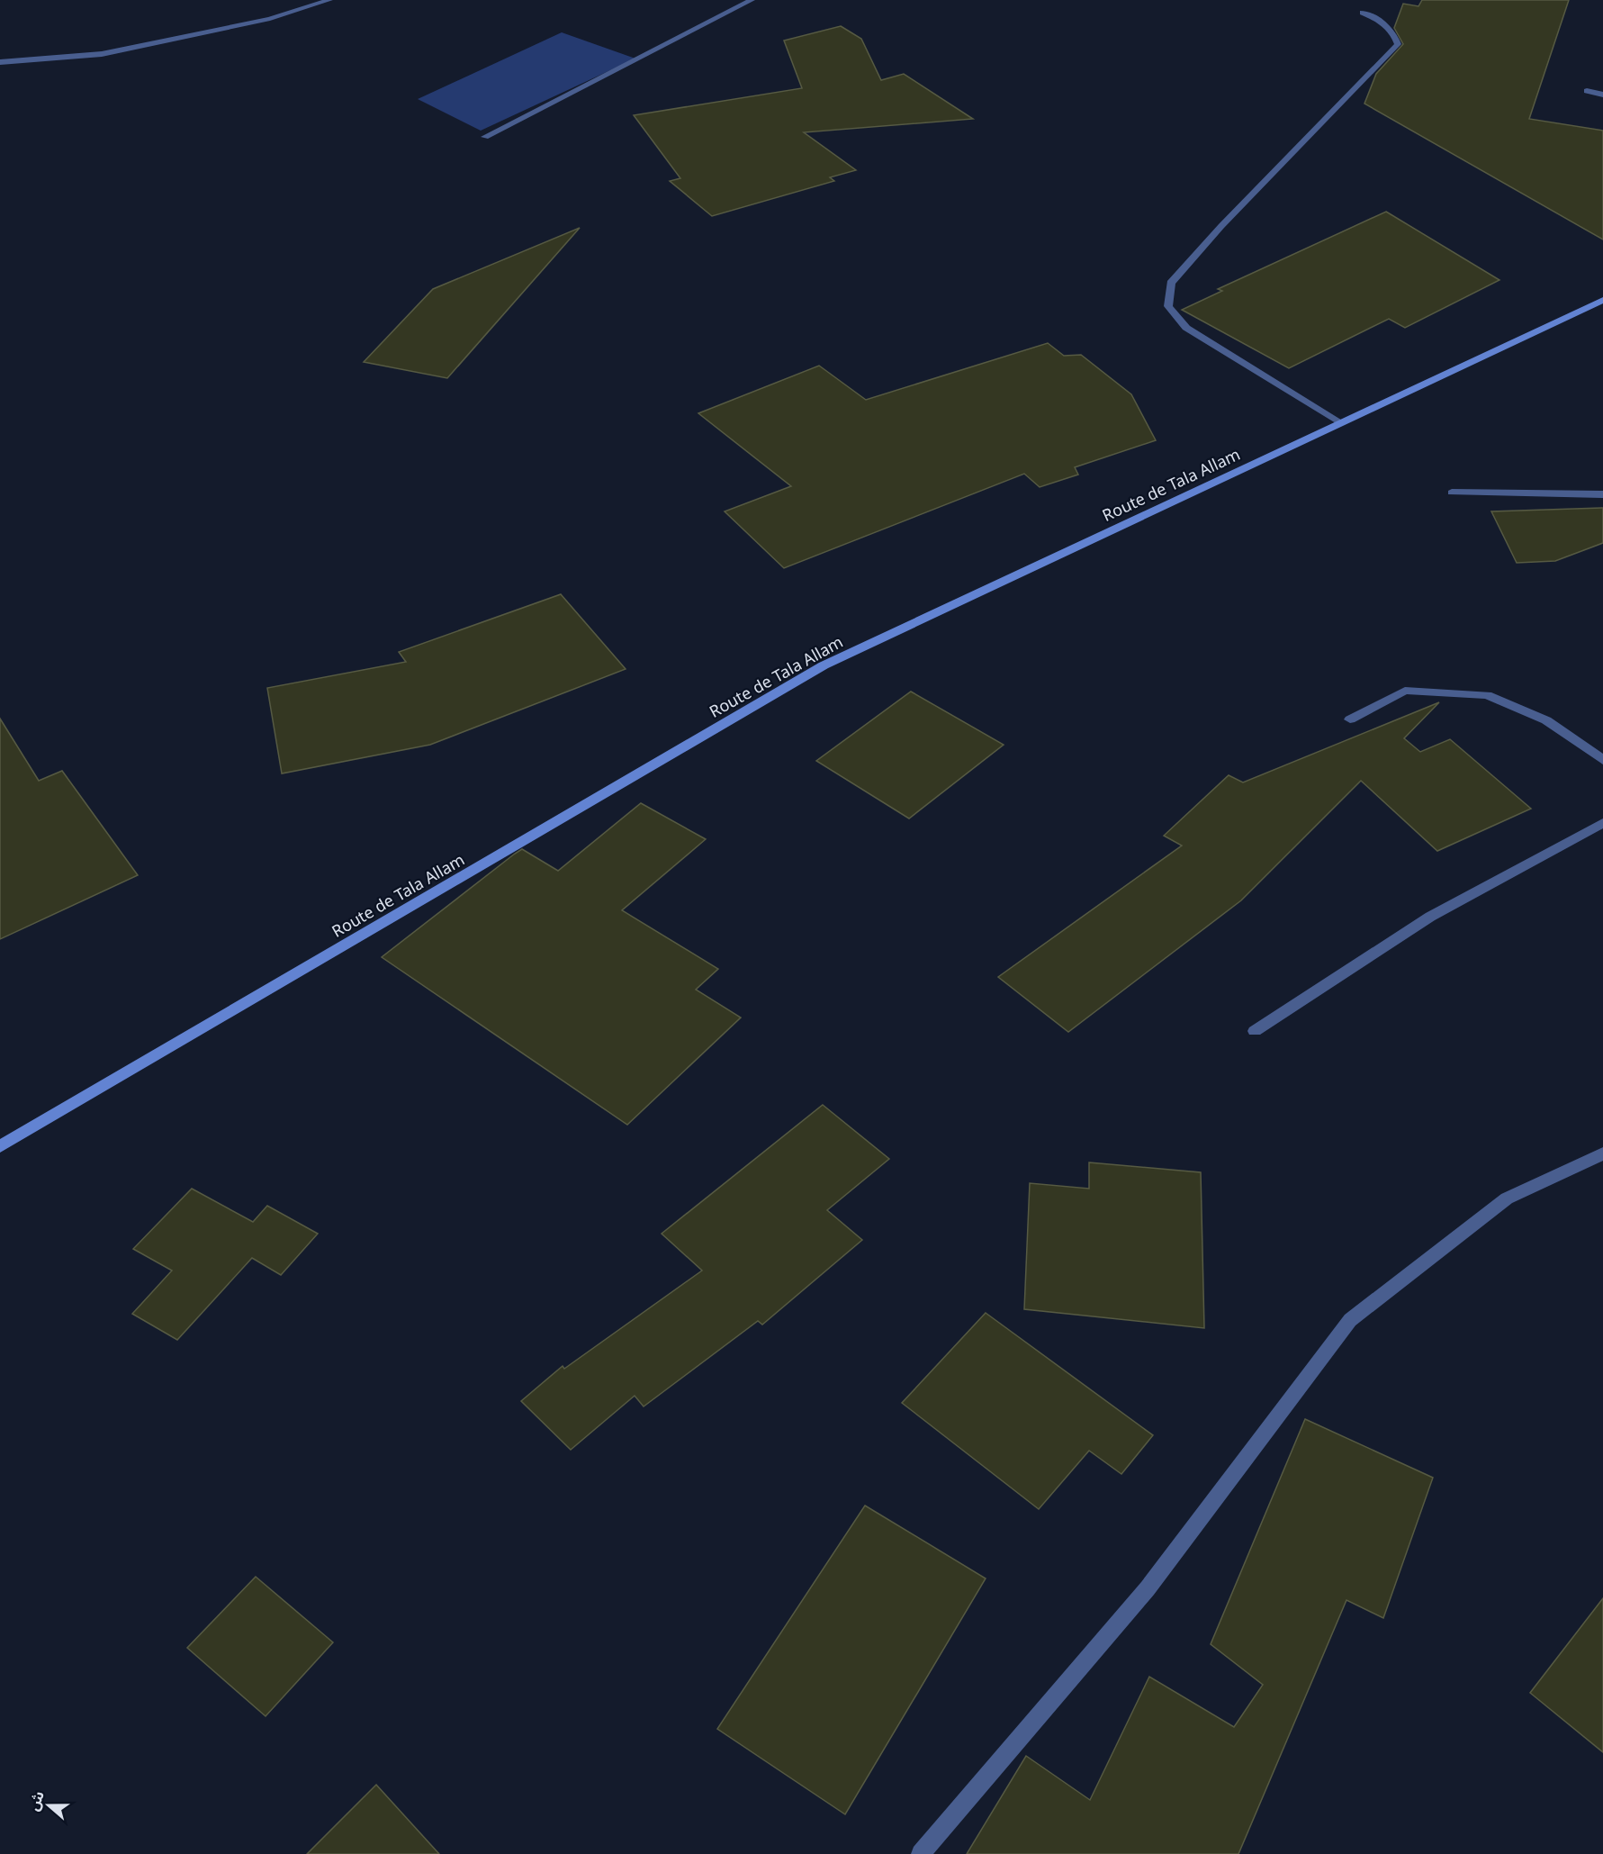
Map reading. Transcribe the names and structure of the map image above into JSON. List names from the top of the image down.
{
  "streets": {
    "main road": ["Route de Tala Allam"]
  },
  "north": "left"
}
